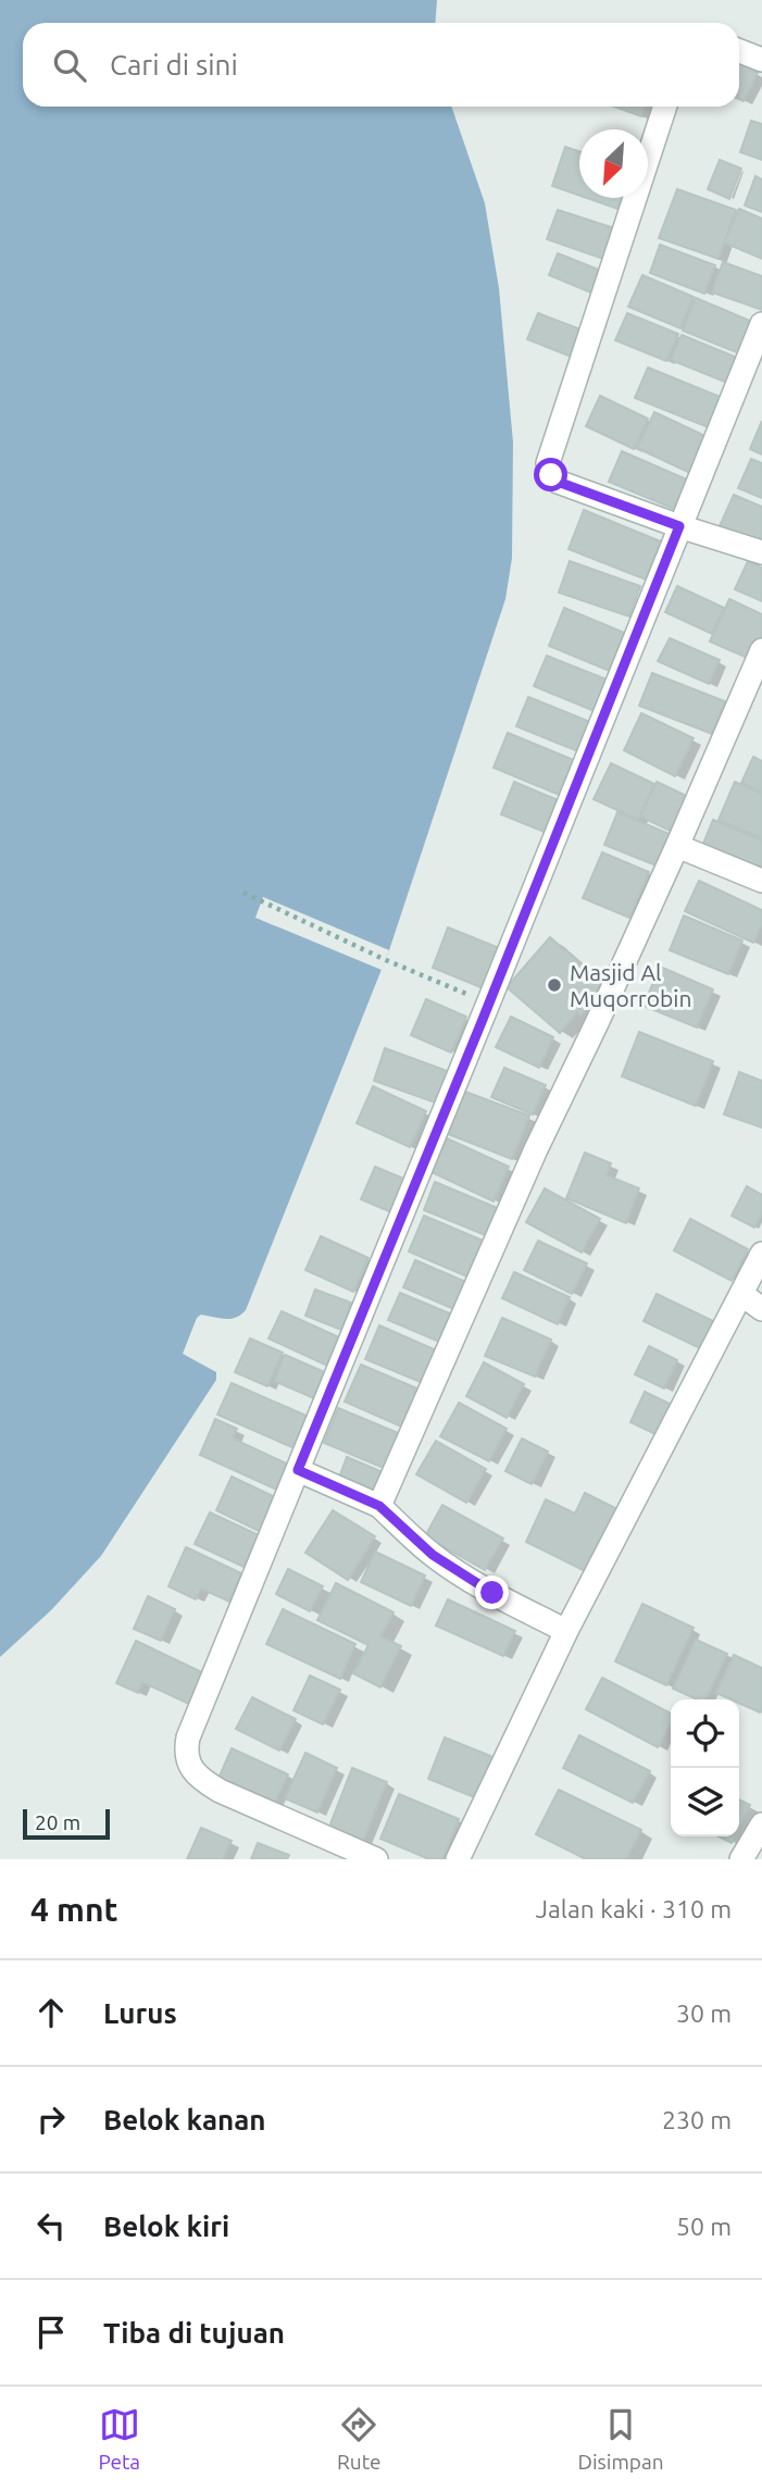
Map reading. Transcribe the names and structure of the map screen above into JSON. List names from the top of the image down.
{
  "places": ["Masjid Al Muqorrobin"],
  "scale_bar": "20 m",
  "north": "bottom left",
  "page": {
    "search": "Cari di sini",
    "scale": "20 m",
    "heading": ["4 mnt", "Jalan kaki · 310 m"],
    "list": [
      ["Lurus", "30 m"],
      ["Belok kanan", "230 m"],
      ["Belok kiri", "50 m"],
      "Tiba di tujuan"
    ],
    "nav": ["Peta", "Rute", "Disimpan"]
  }
}
